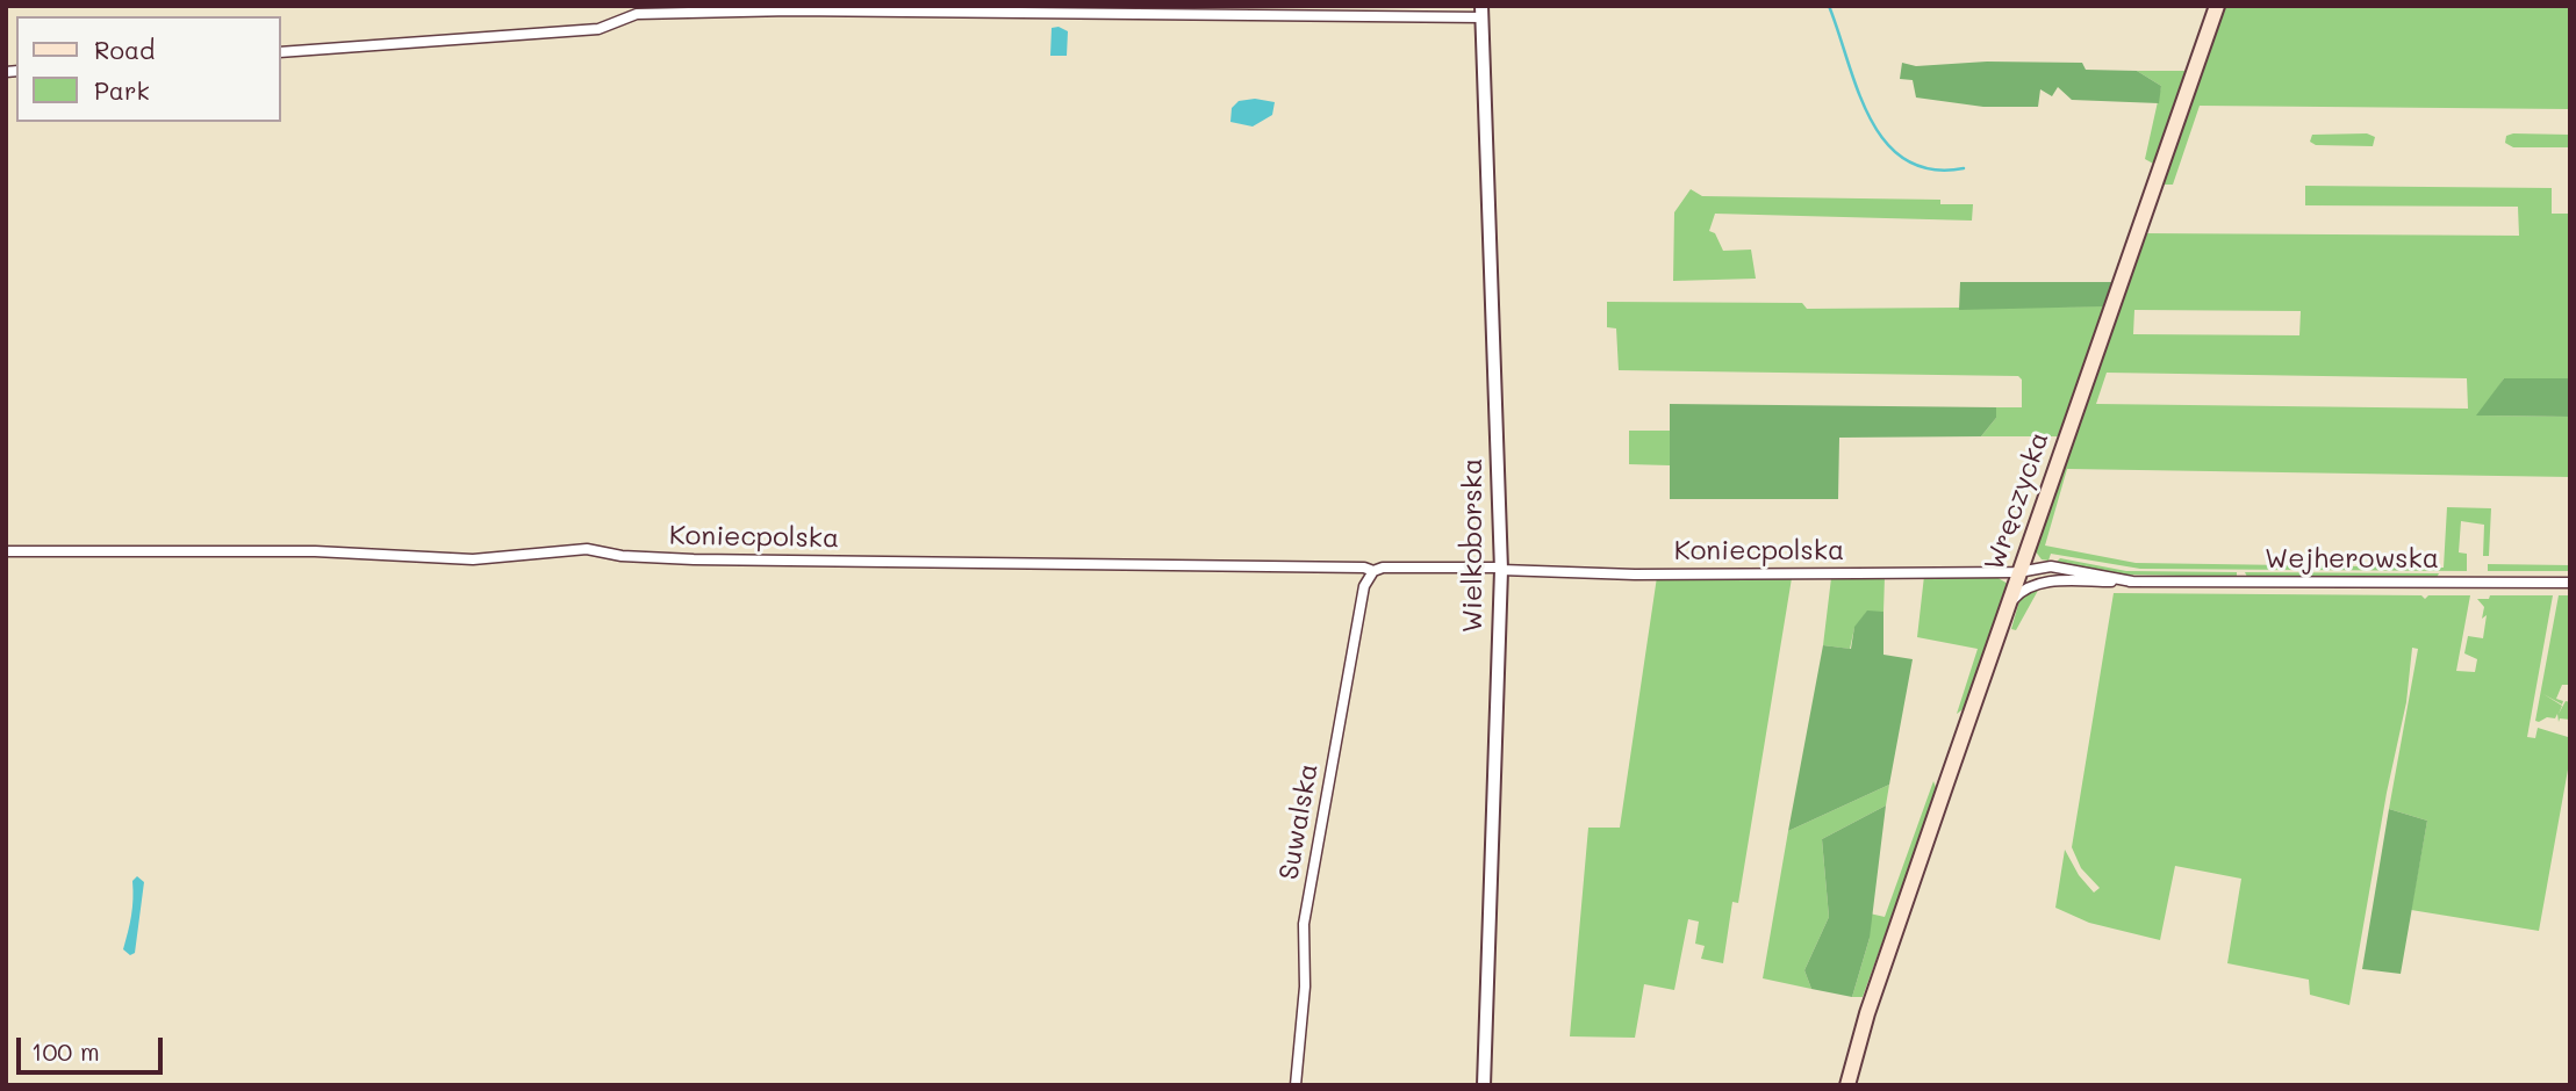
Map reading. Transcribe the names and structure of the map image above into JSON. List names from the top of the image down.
{
  "streets": {
    "main road": ["Wręczycka"],
    "street": [
      "Koniecpolska",
      "Wielkoborska",
      "Wejherowska",
      "Suwalska"
    ]
  },
  "crossings": [
    ["Wręczycka", "Koniecpolska"],
    ["Koniecpolska", "Wielkoborska"],
    ["Koniecpolska", "Suwalska"]
  ],
  "legend": ["Road", "Park"],
  "scale_bar": "100 m"
}
